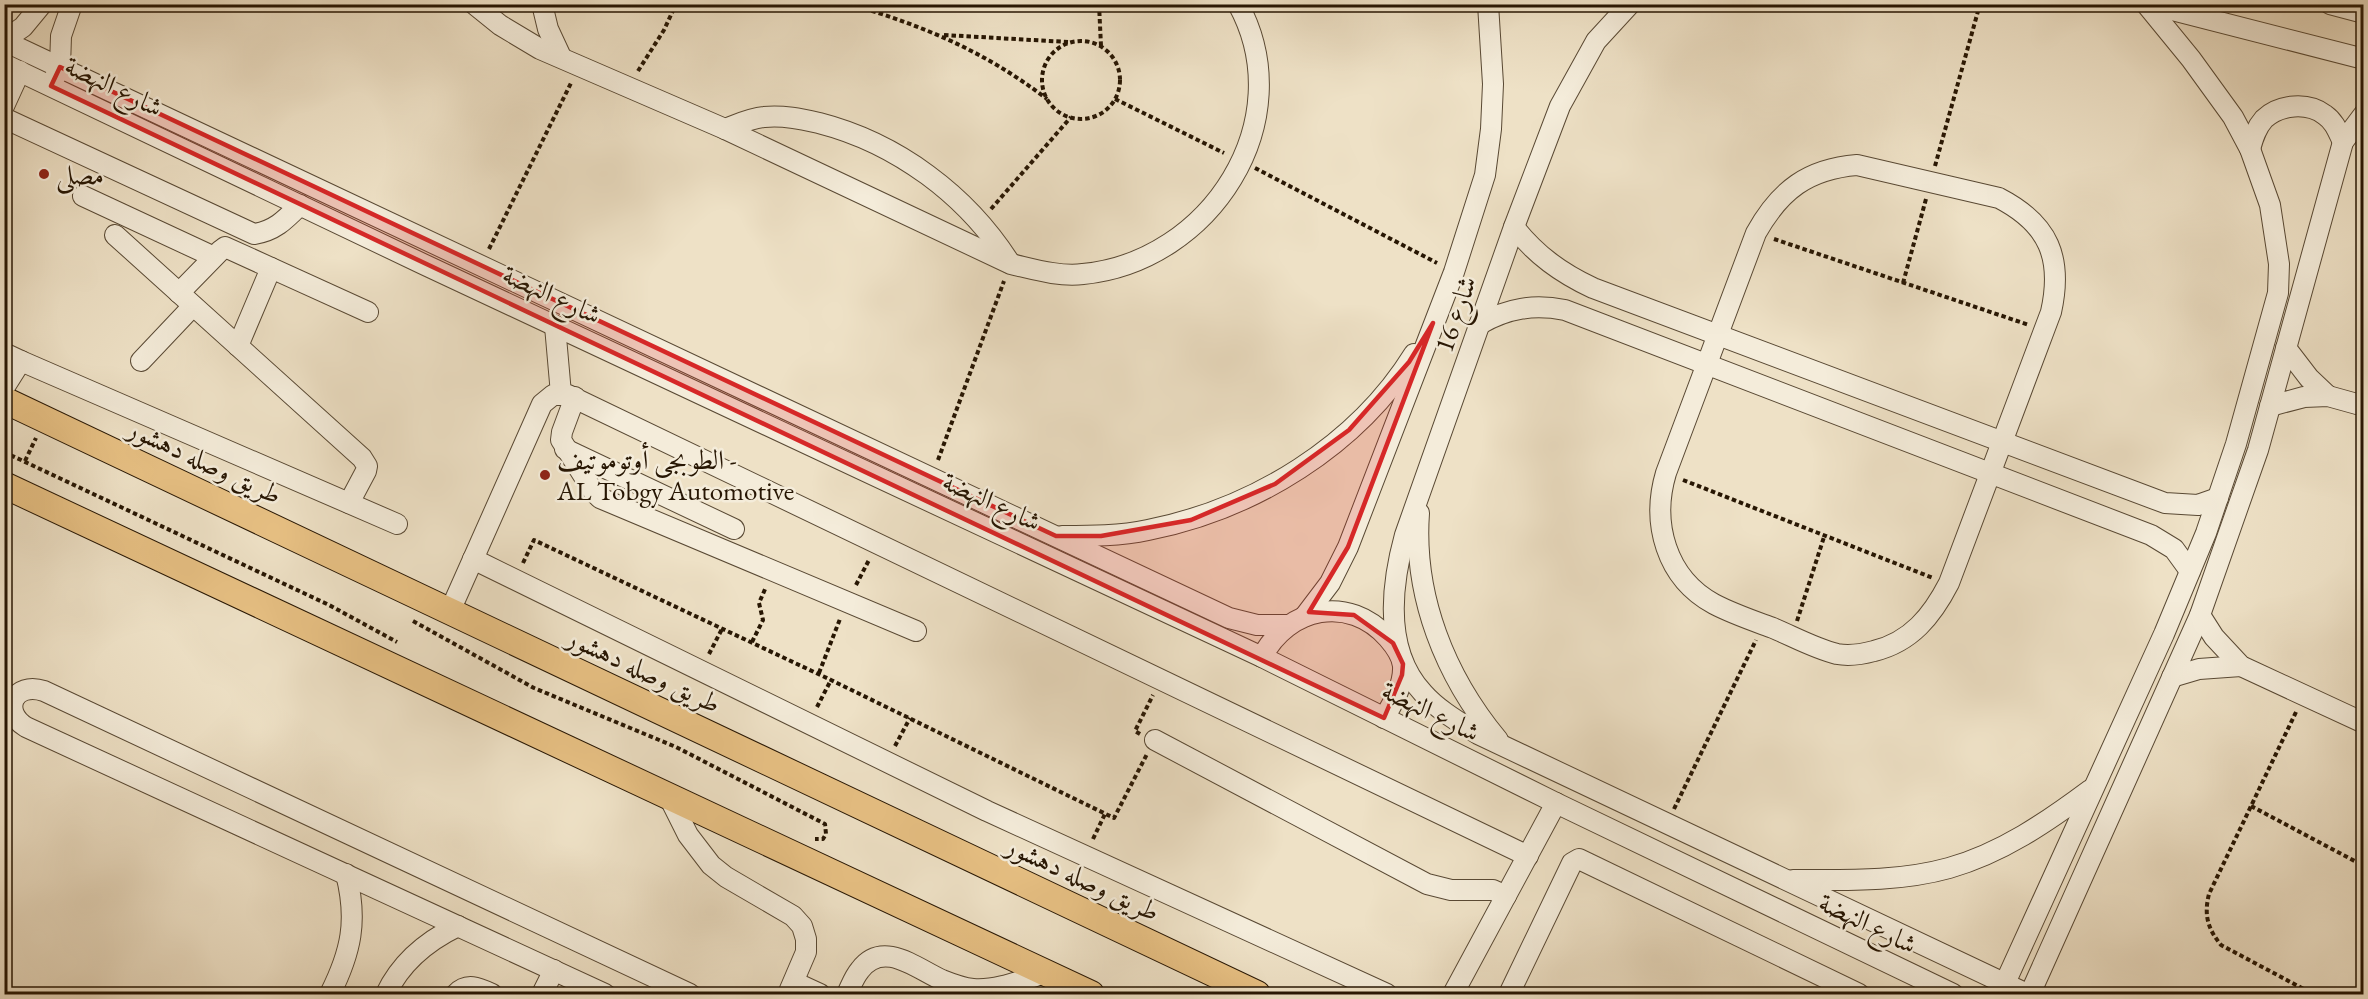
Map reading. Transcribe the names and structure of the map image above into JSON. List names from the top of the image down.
{
  "streets": {
    "main road": ["طريق وصله دهشور"],
    "street": ["شارع النهضة", "شارع 16"]
  },
  "crossings": [
    ["شارع النهضة", "شارع 16"]
  ],
  "places": ["مصلى", "الطوبجى أوتوموتيف - AL Tobgy Automotive"]
}
